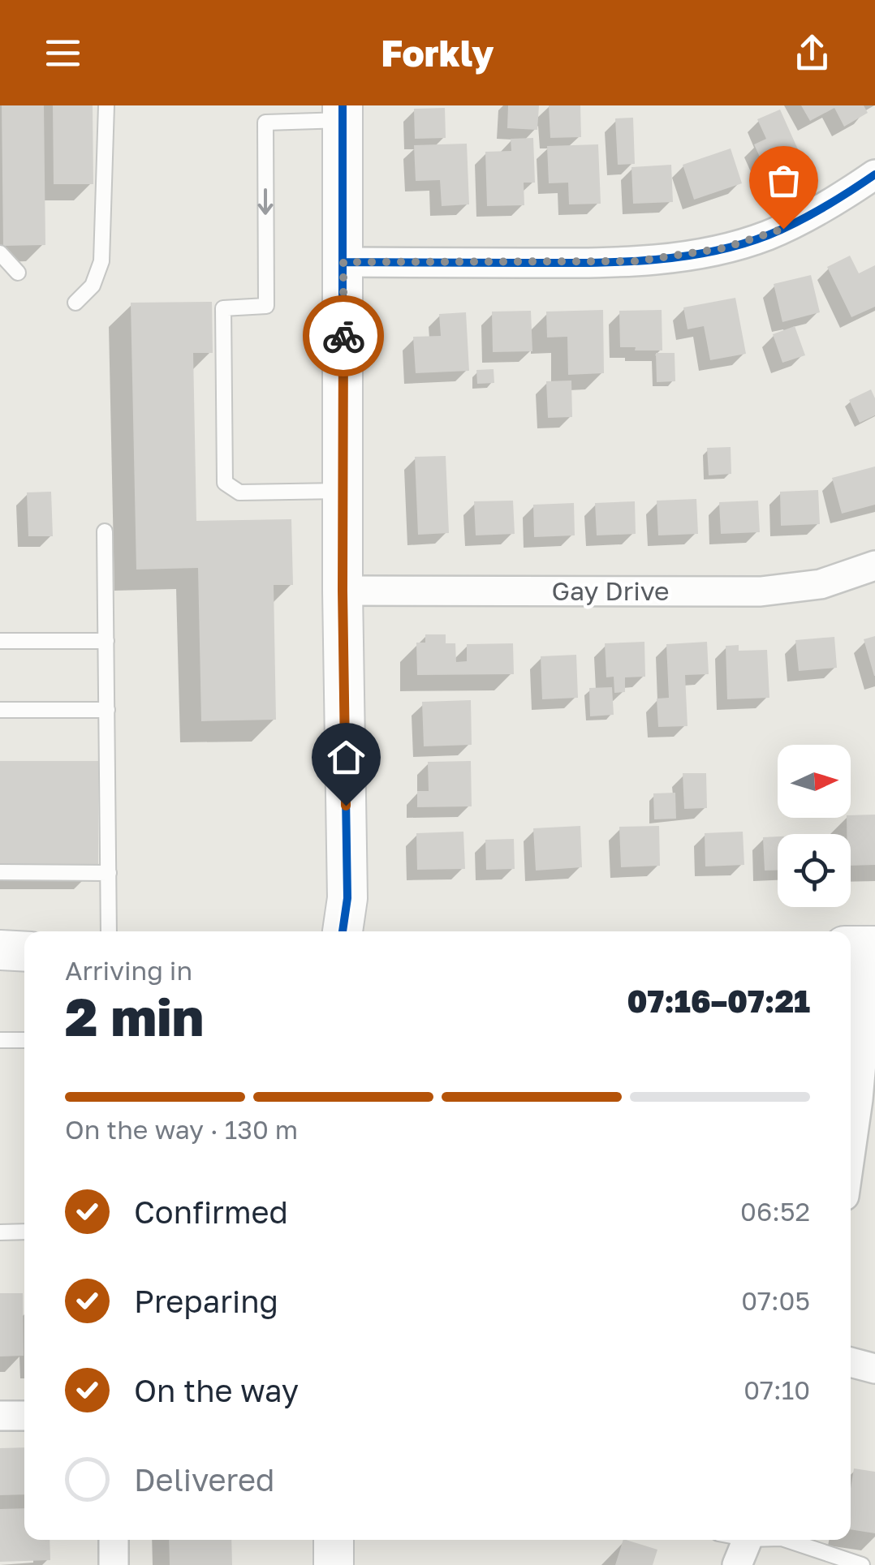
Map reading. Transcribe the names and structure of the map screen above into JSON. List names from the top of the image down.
{
  "streets": {
    "street": ["Gay Drive"]
  },
  "north": "right",
  "page": {
    "header": "Forkly",
    "heading": ["2 min", "Arriving in", "07:16–07:21"],
    "bar": "On the way · 130 m",
    "list": [
      ["Confirmed", "06:52"],
      ["Preparing", "07:05"],
      ["On the way", "07:10"],
      "Delivered"
    ]
  }
}
